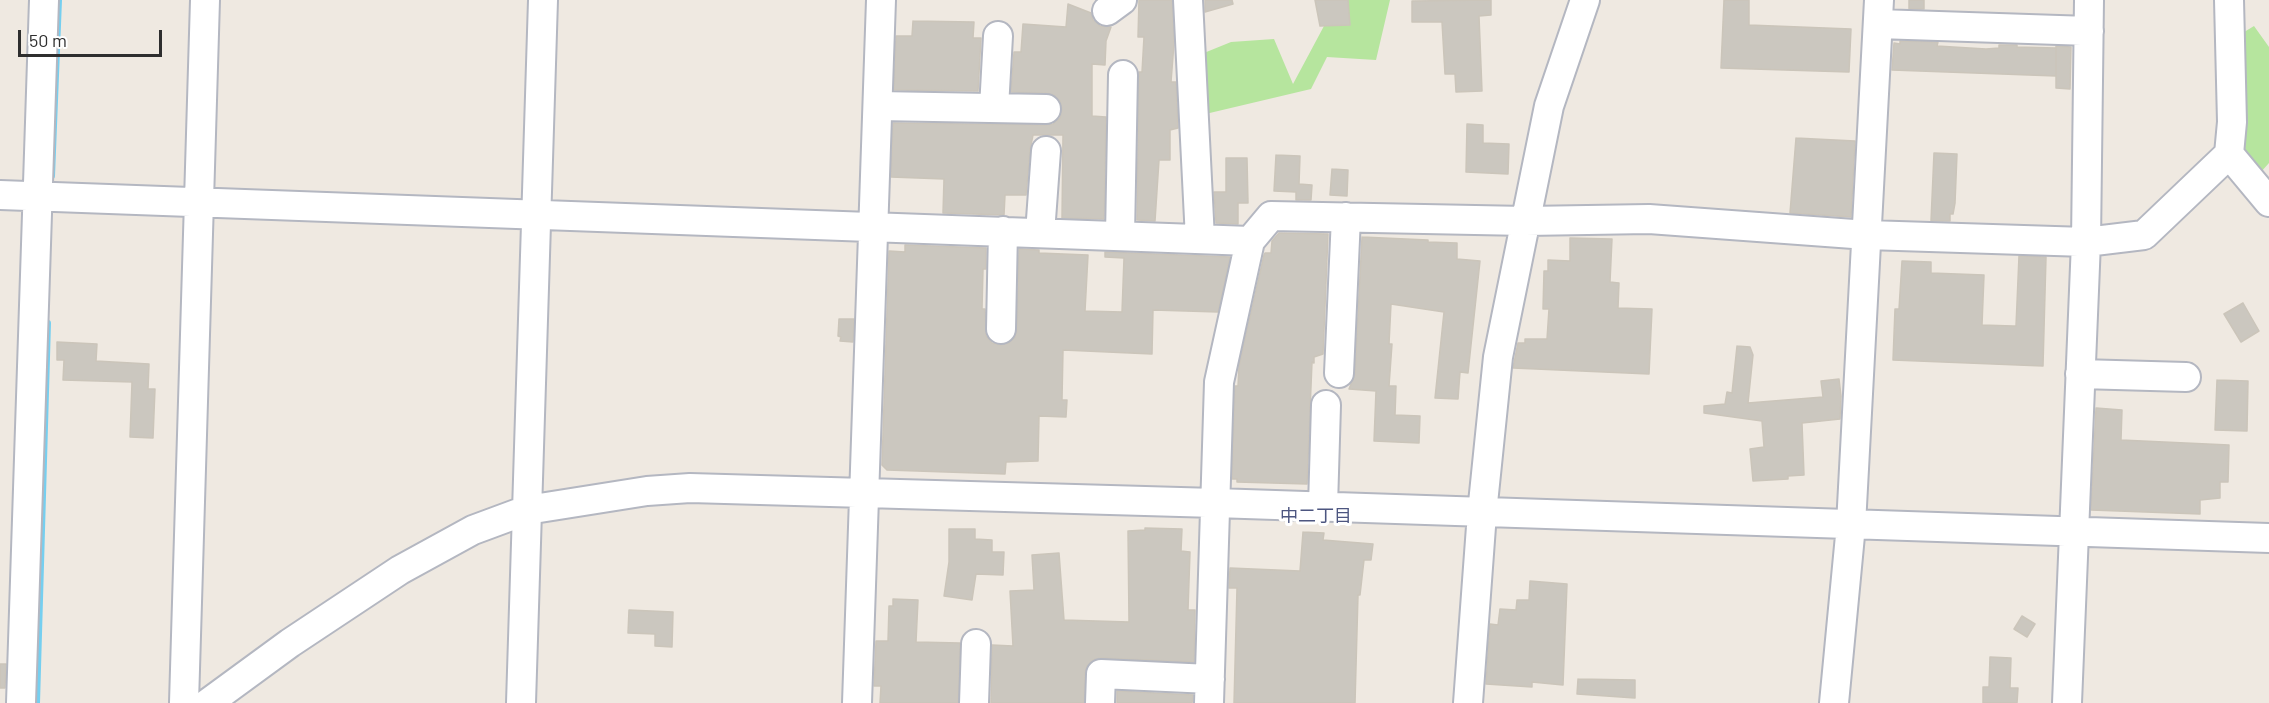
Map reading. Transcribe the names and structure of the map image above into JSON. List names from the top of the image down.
{
  "districts": ["中二丁目"],
  "scale_bar": "50 m"
}
